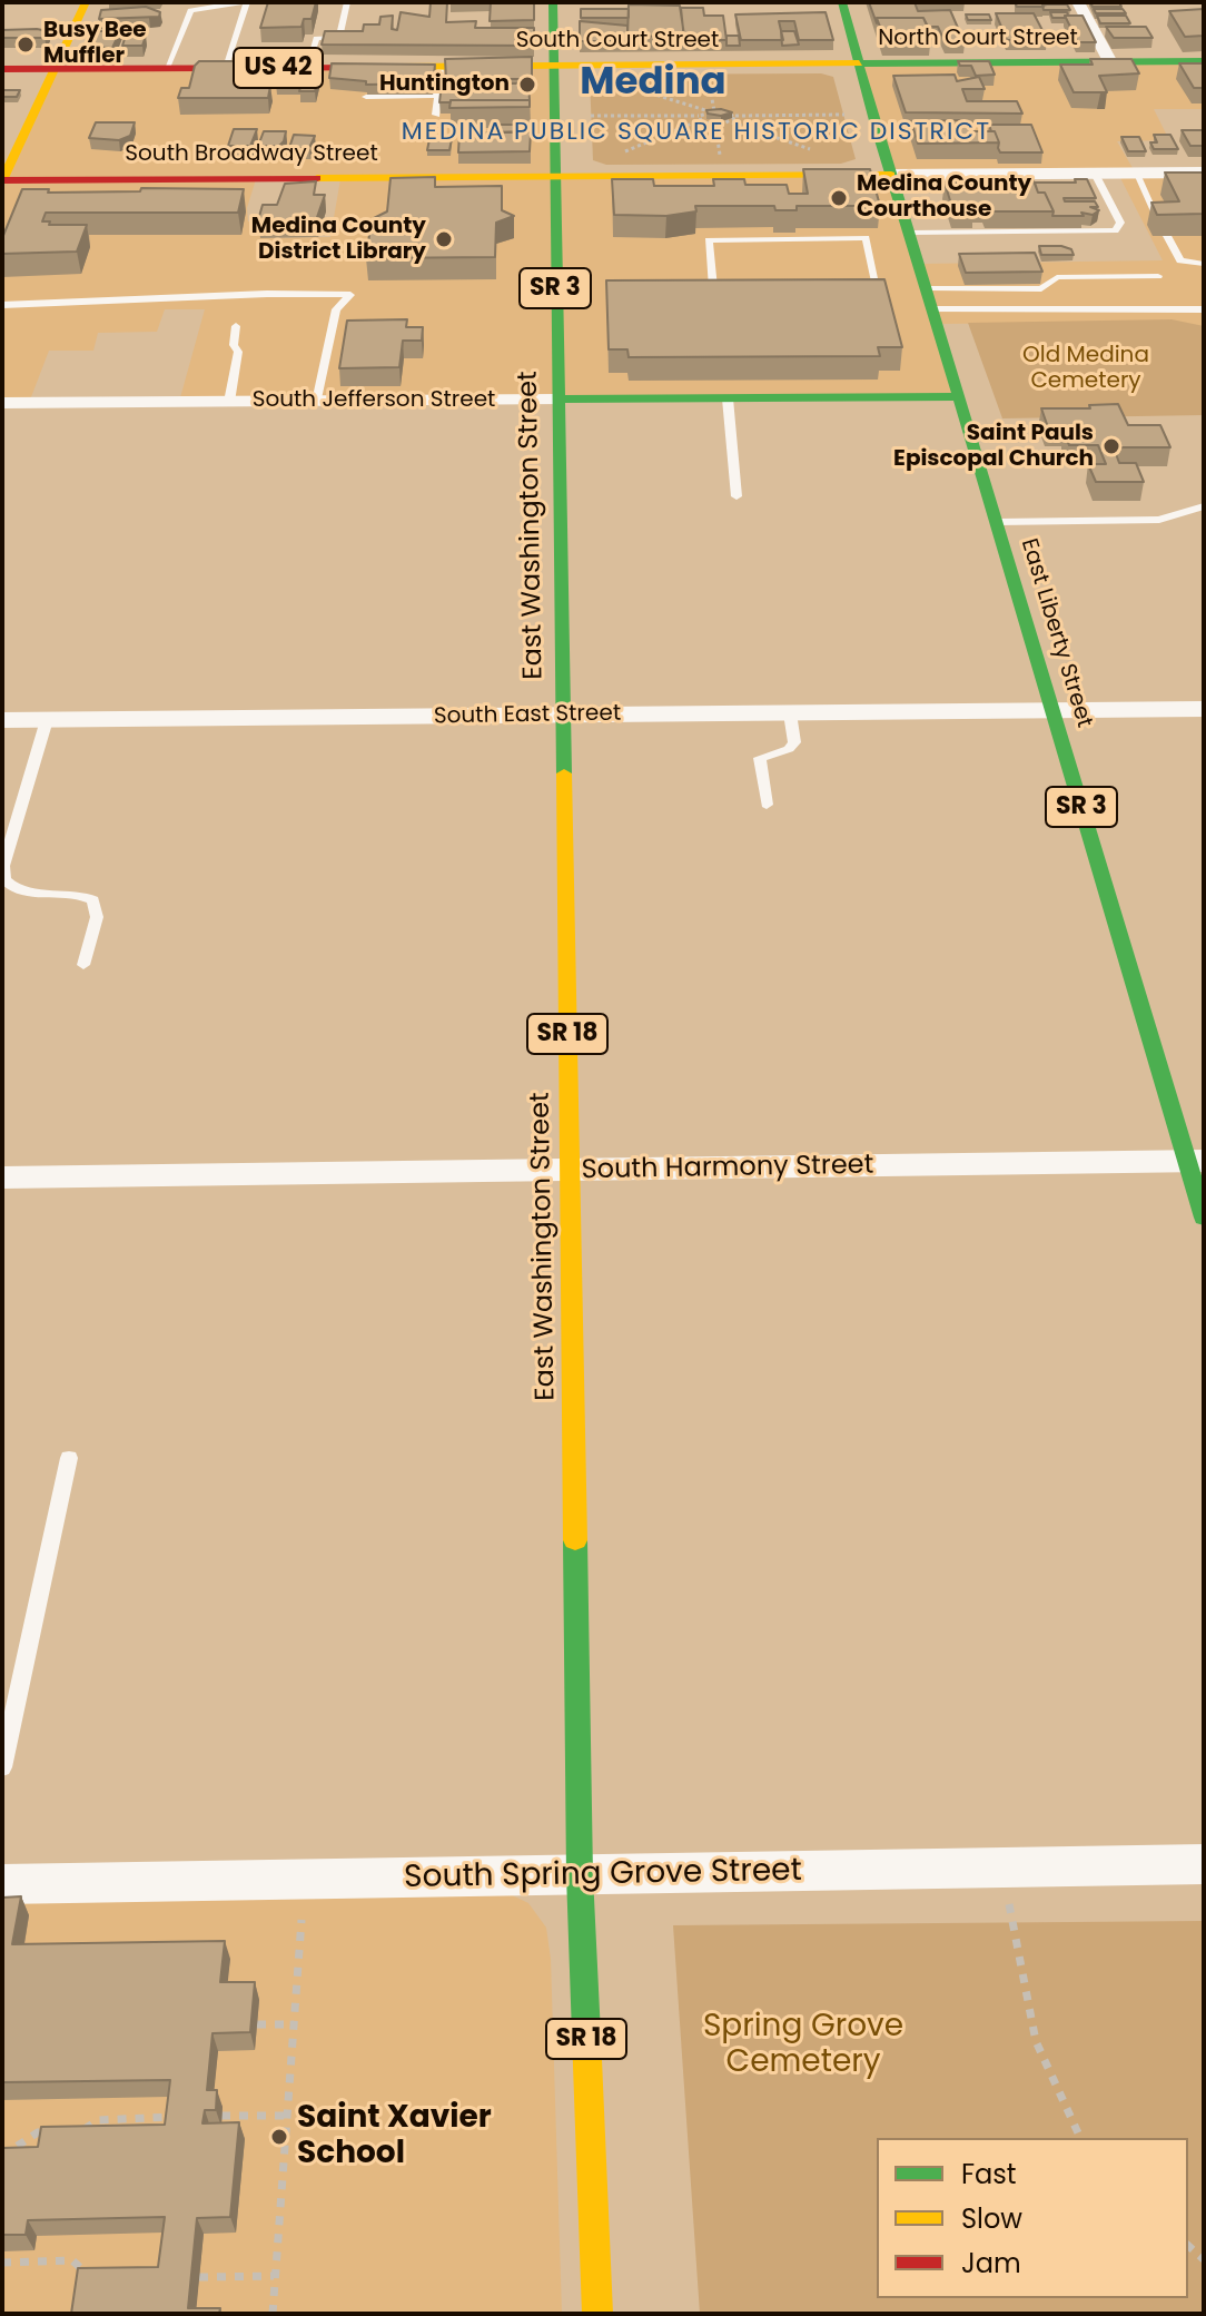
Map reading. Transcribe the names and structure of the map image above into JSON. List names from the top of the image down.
{
  "streets": {
    "main road": [
      "North Court Street",
      "South Court Street",
      "US 42",
      "South Broadway Street",
      "SR 3",
      "South Jefferson Street",
      "East Washington Street",
      "East Liberty Street",
      "SR 18"
    ],
    "street": ["South East Street", "South Harmony Street", "South Spring Grove Street"]
  },
  "crossings": [
    ["North Court Street", "South Court Street"],
    ["North Court Street", "East Liberty Street"],
    ["South Court Street", "SR 3"],
    ["South Court Street", "East Liberty Street"],
    ["South Broadway Street", "SR 3"],
    ["South Broadway Street", "East Washington Street"],
    ["South Broadway Street", "East Liberty Street"],
    ["SR 3", "East Washington Street"],
    ["South Jefferson Street", "East Washington Street"],
    ["South Jefferson Street", "East Liberty Street"],
    ["East Washington Street", "South East Street"],
    ["East Washington Street", "South Harmony Street"],
    ["East Washington Street", "South Spring Grove Street"],
    ["East Liberty Street", "South East Street"],
    ["East Liberty Street", "South Harmony Street"]
  ],
  "districts": ["Medina", "MEDINA PUBLIC SQUARE HISTORIC DISTRICT"],
  "parks": ["Old Medina Cemetery", "Spring Grove Cemetery"],
  "places": [
    "Busy Bee Muffler",
    "Huntington",
    "Medina County Courthouse",
    "Medina County District Library",
    "Saint Pauls Episcopal Church",
    "Saint Xavier School"
  ],
  "legend": ["Fast", "Slow", "Jam"]
}
